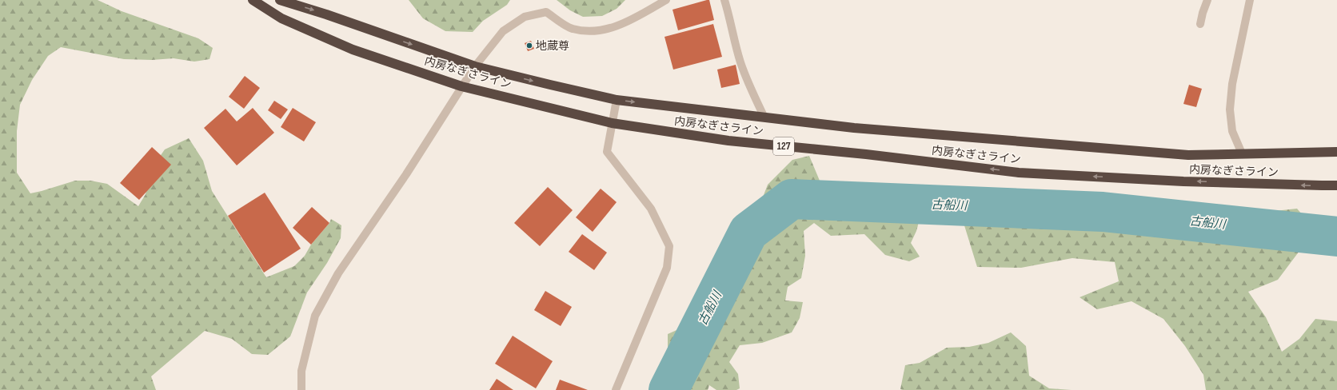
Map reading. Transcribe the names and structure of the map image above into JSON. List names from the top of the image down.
{
  "streets": {
    "highway": ["内房なぎさライン", "127"]
  },
  "water": ["古船川"],
  "places": ["地蔵尊"]
}
